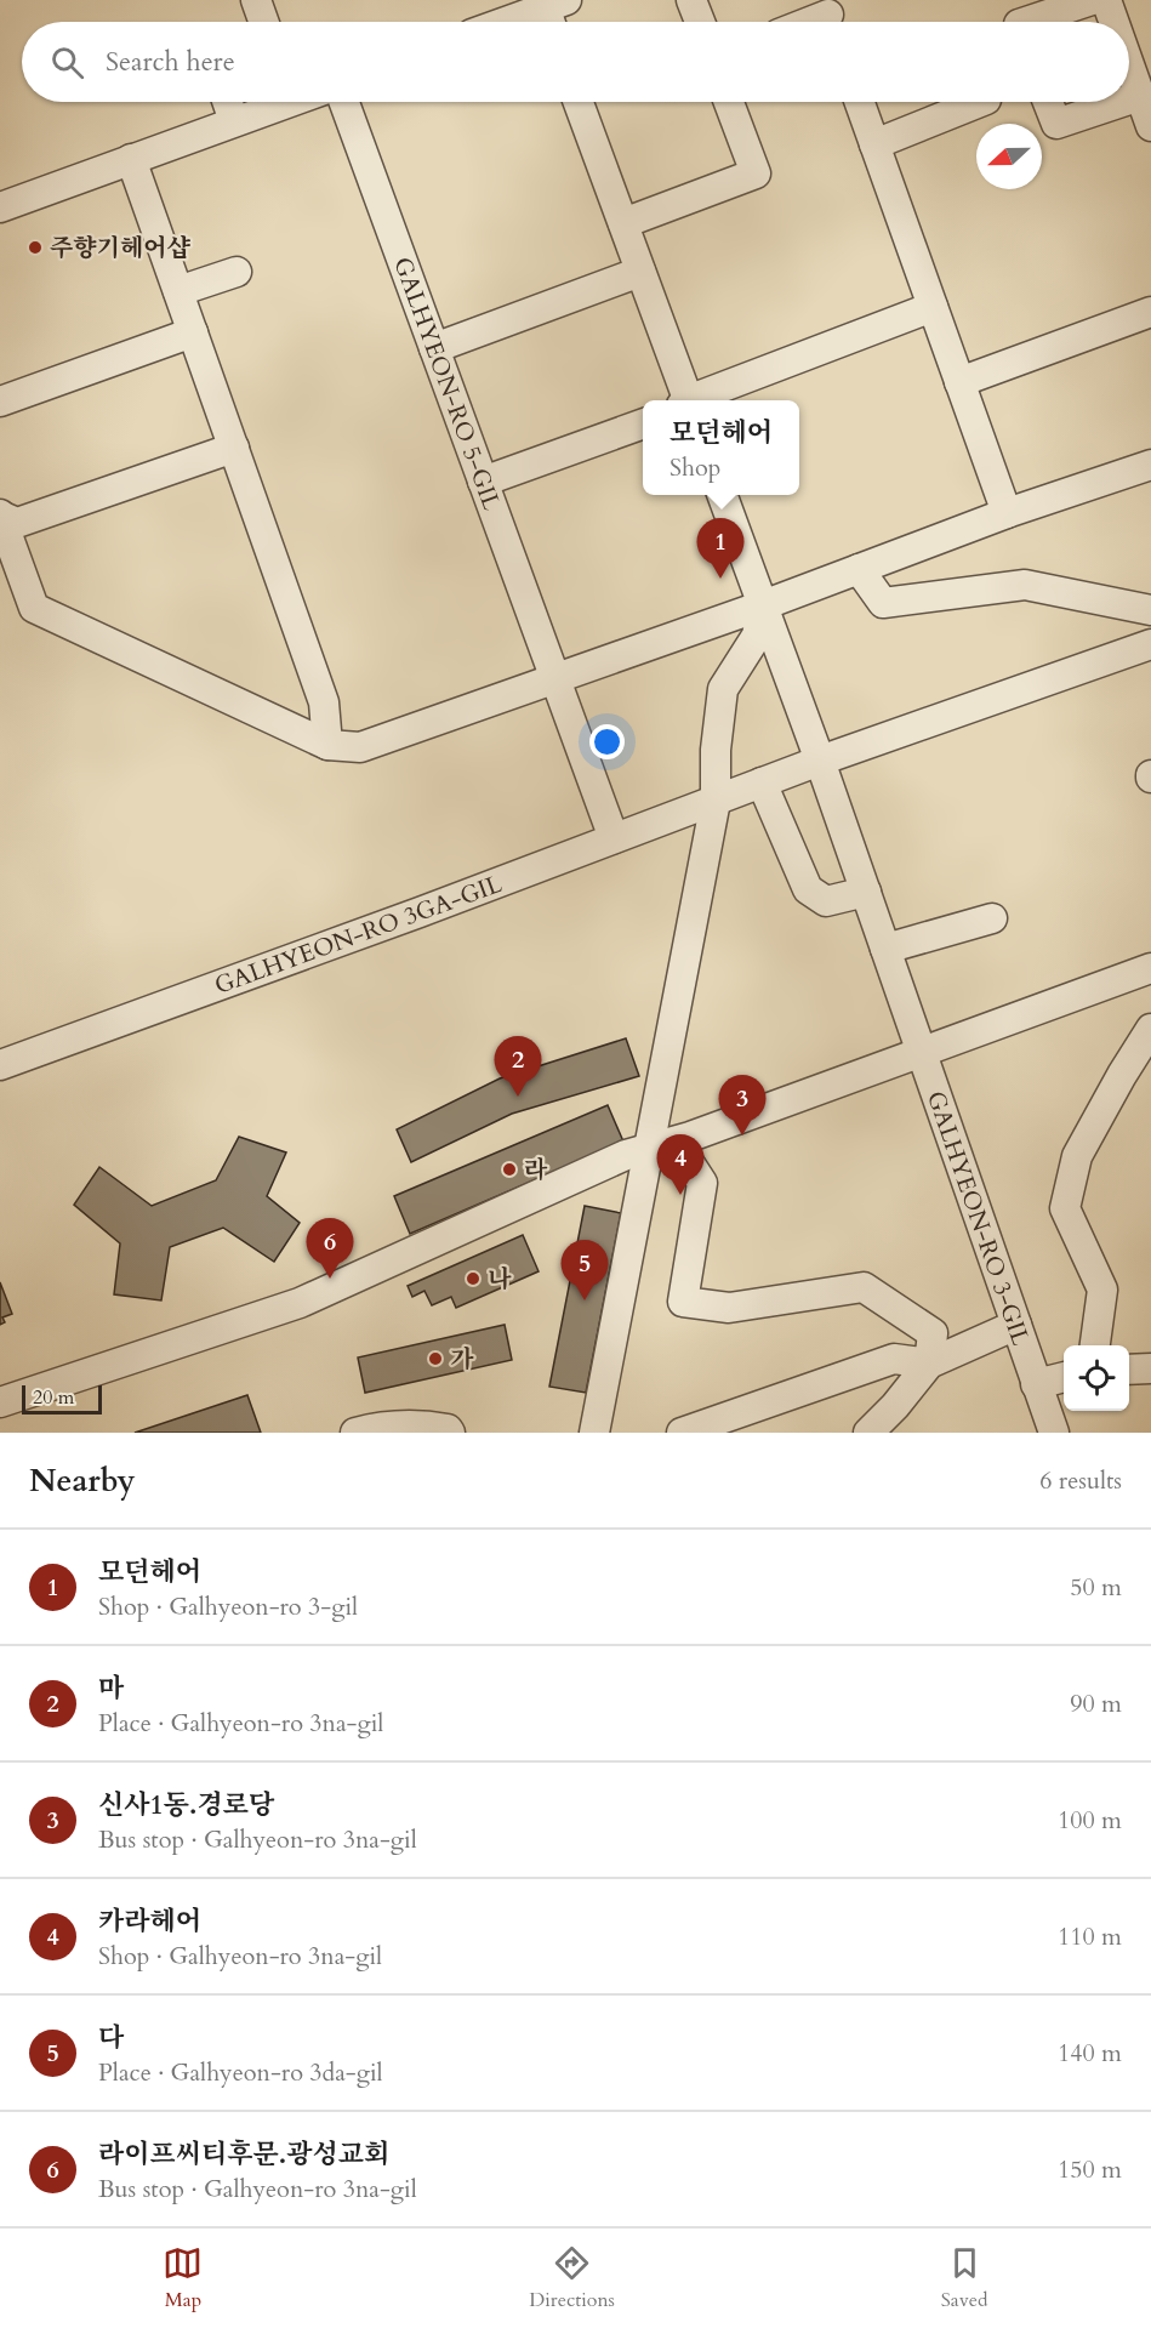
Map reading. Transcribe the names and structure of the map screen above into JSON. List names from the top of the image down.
{
  "streets": {
    "street": ["GALHYEON-RO 5-GIL", "GALHYEON-RO 3GA-GIL", "GALHYEON-RO 3-GIL"]
  },
  "crossings": [
    ["GALHYEON-RO 5-GIL", "GALHYEON-RO 3GA-GIL"],
    ["GALHYEON-RO 3GA-GIL", "GALHYEON-RO 3-GIL"]
  ],
  "places": [
    "주향기헤어샵",
    "라",
    "나",
    "가"
  ],
  "scale_bar": "20 m",
  "north": "left",
  "page": {
    "search": "Search here",
    "popup": ["모던헤어", "Shop"],
    "pins": [
      "1",
      "2",
      "3",
      "4",
      "6",
      "5"
    ],
    "scale": "20 m",
    "heading": ["Nearby", "6 results"],
    "list": [
      {
        "mark": "1",
        "name": "모던헤어",
        "note": "Shop · Galhyeon-ro 3-gil",
        "value": "50 m"
      },
      {
        "mark": "2",
        "name": "마",
        "note": "Place · Galhyeon-ro 3na-gil",
        "value": "90 m"
      },
      {
        "mark": "3",
        "name": "신사1동.경로당",
        "note": "Bus stop · Galhyeon-ro 3na-gil",
        "value": "100 m"
      },
      {
        "mark": "4",
        "name": "카라헤어",
        "note": "Shop · Galhyeon-ro 3na-gil",
        "value": "110 m"
      },
      {
        "mark": "5",
        "name": "다",
        "note": "Place · Galhyeon-ro 3da-gil",
        "value": "140 m"
      },
      {
        "mark": "6",
        "name": "라이프씨티후문.광성교회",
        "note": "Bus stop · Galhyeon-ro 3na-gil",
        "value": "150 m"
      }
    ],
    "nav": ["Map", "Directions", "Saved"]
  }
}
